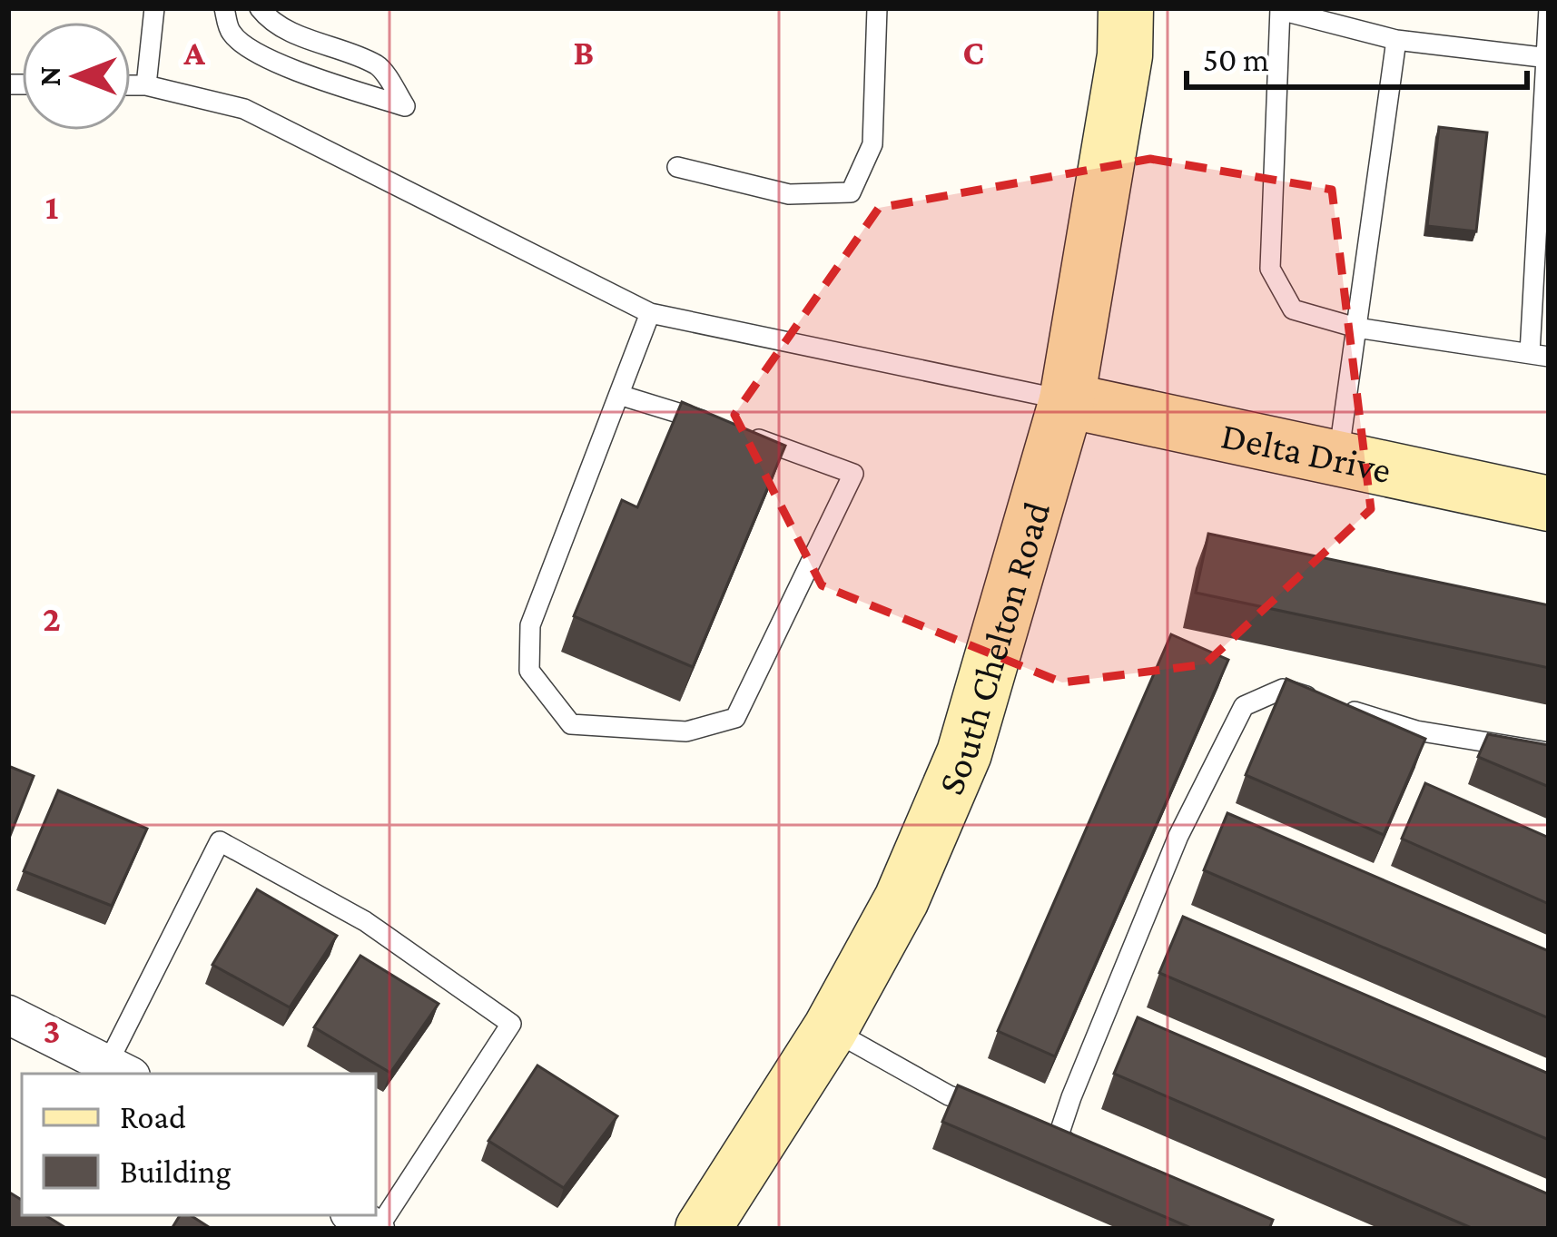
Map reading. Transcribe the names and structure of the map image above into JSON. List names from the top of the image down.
{
  "streets": {
    "main road": ["Delta Drive", "South Chelton Road"]
  },
  "crossings": [
    ["Delta Drive", "South Chelton Road"]
  ],
  "legend": ["Road", "Building"],
  "scale_bar": "50 m",
  "north": "left",
  "grid": {
    "columns": ["A", "B", "C"],
    "rows": ["1", "2", "3"]
  }
}
